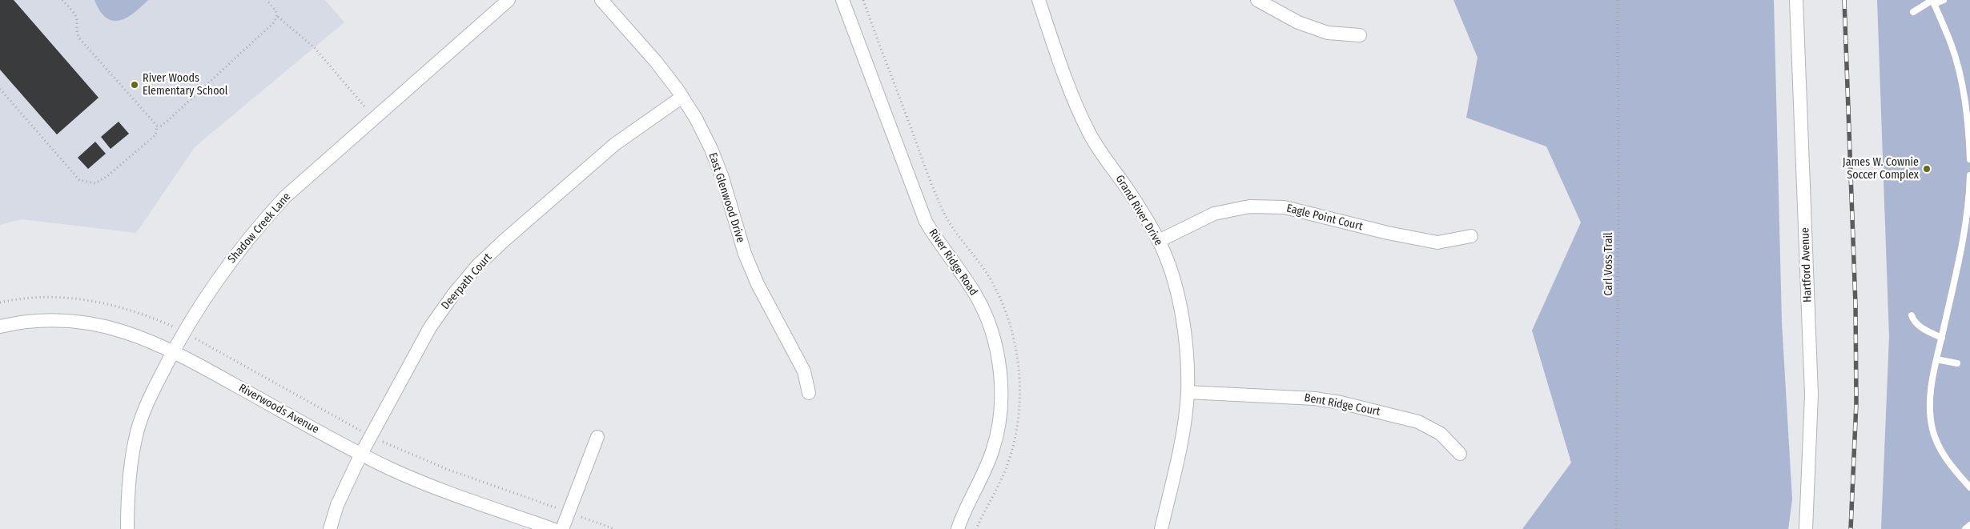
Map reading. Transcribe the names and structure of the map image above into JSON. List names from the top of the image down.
{
  "streets": {
    "street": [
      "East Glenwood Drive",
      "Grand River Drive",
      "Eagle Point Court",
      "Shadow Creek Lane",
      "River Ridge Road",
      "Hartford Avenue",
      "Deerpath Court",
      "Bent Ridge Court",
      "Riverwoods Avenue"
    ],
    "path": ["Carl Voss Trail"]
  },
  "crossings": [
    ["East Glenwood Drive", "Deerpath Court"],
    ["Grand River Drive", "Eagle Point Court"],
    ["Grand River Drive", "Bent Ridge Court"],
    ["Shadow Creek Lane", "Riverwoods Avenue"],
    ["Deerpath Court", "Riverwoods Avenue"]
  ],
  "places": ["River Woods Elementary School", "James W. Cownie Soccer Complex"]
}
